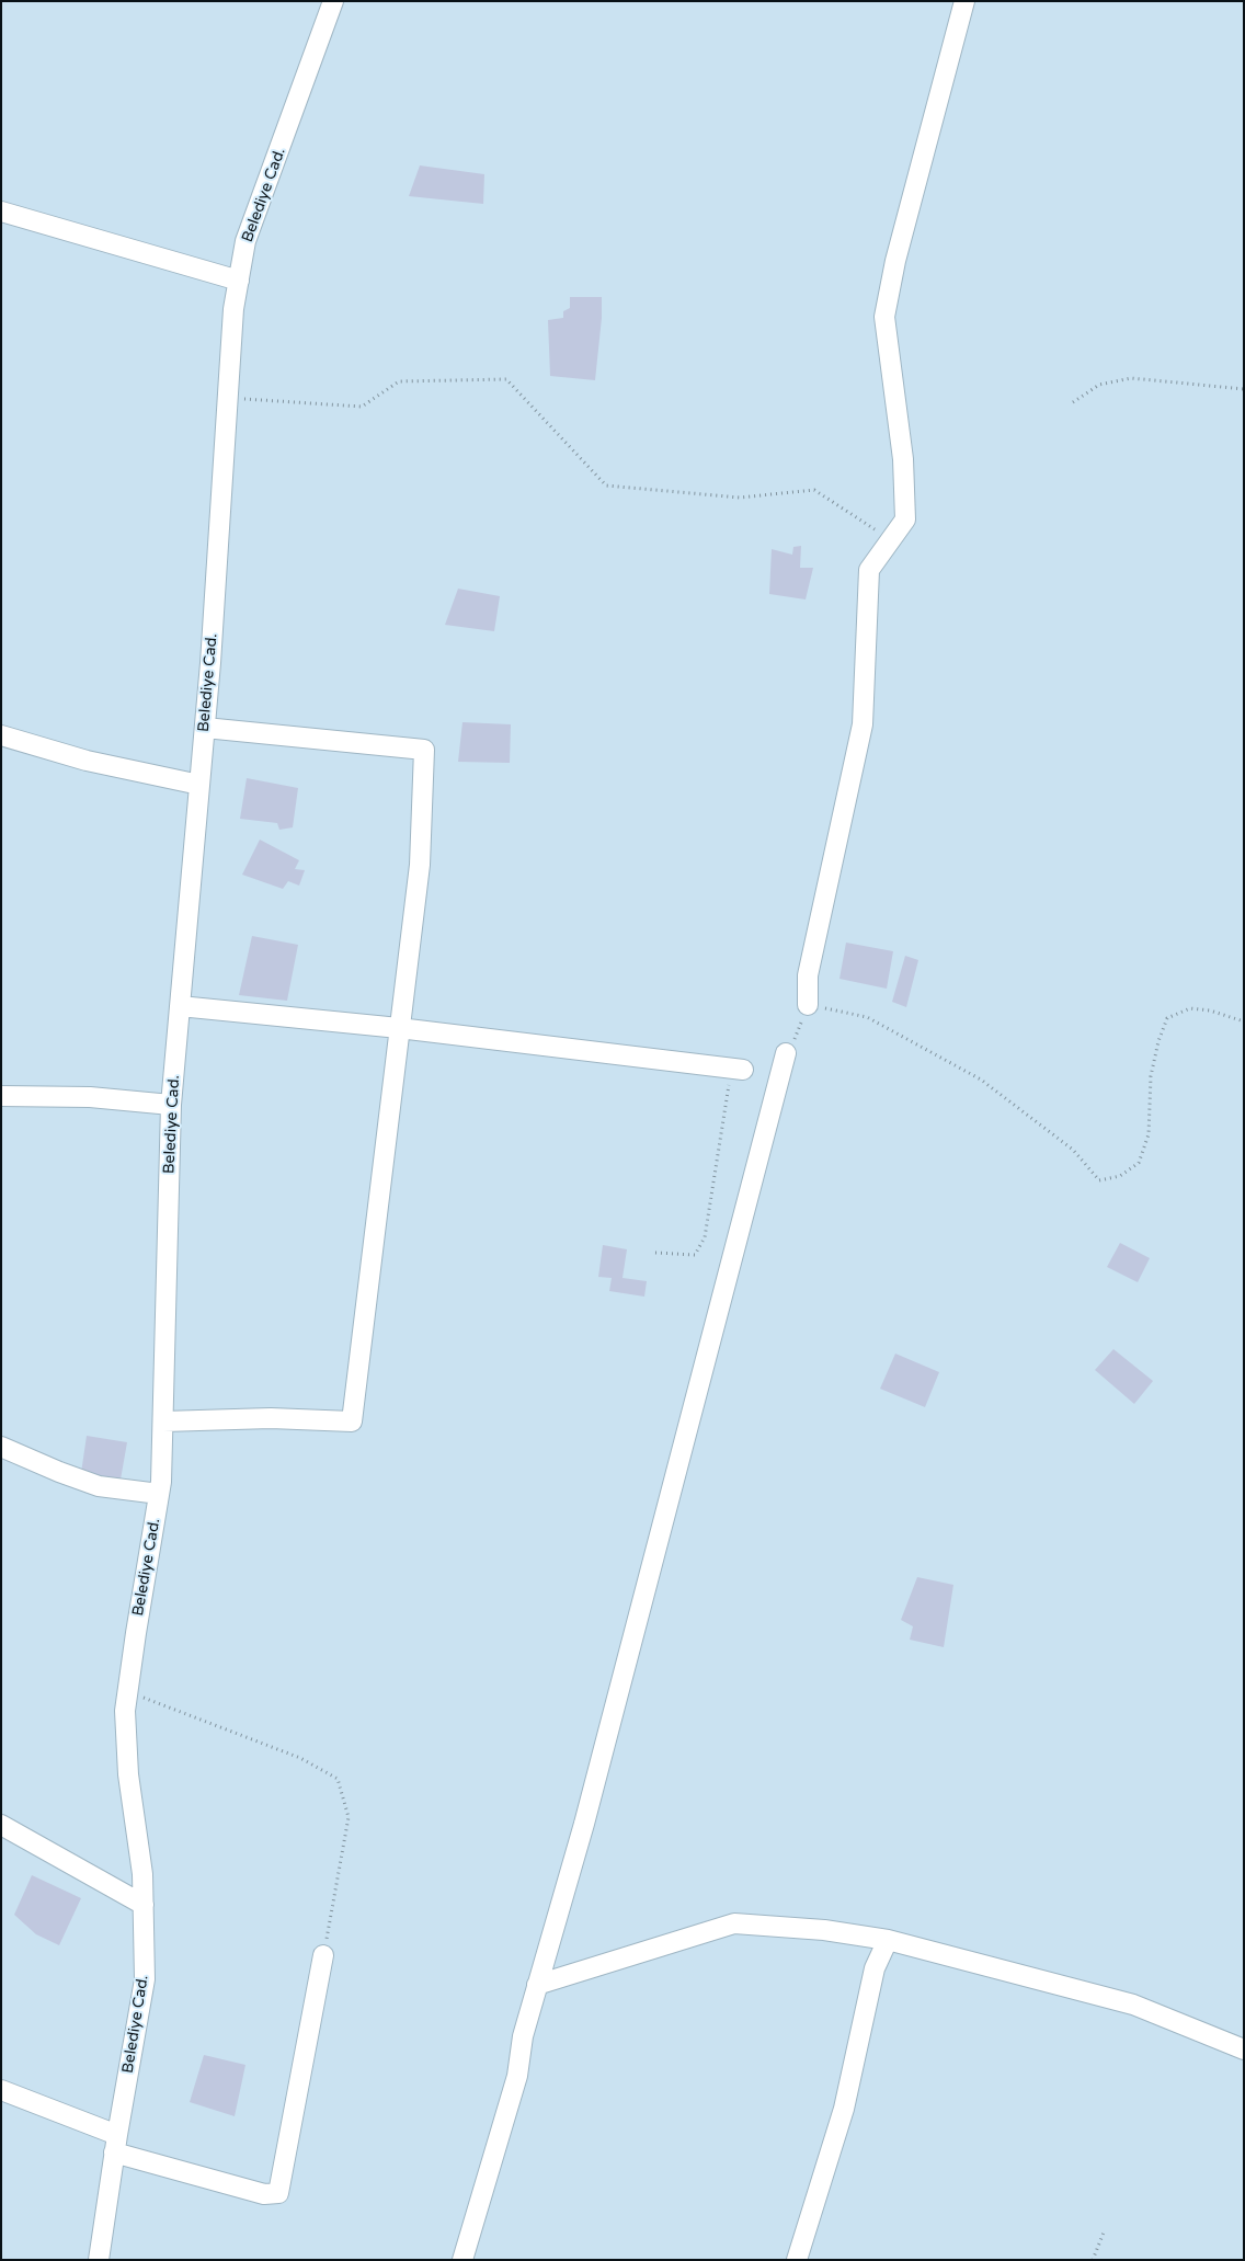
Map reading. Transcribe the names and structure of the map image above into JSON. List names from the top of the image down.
{
  "streets": {
    "street": ["Belediye Cad."]
  }
}
